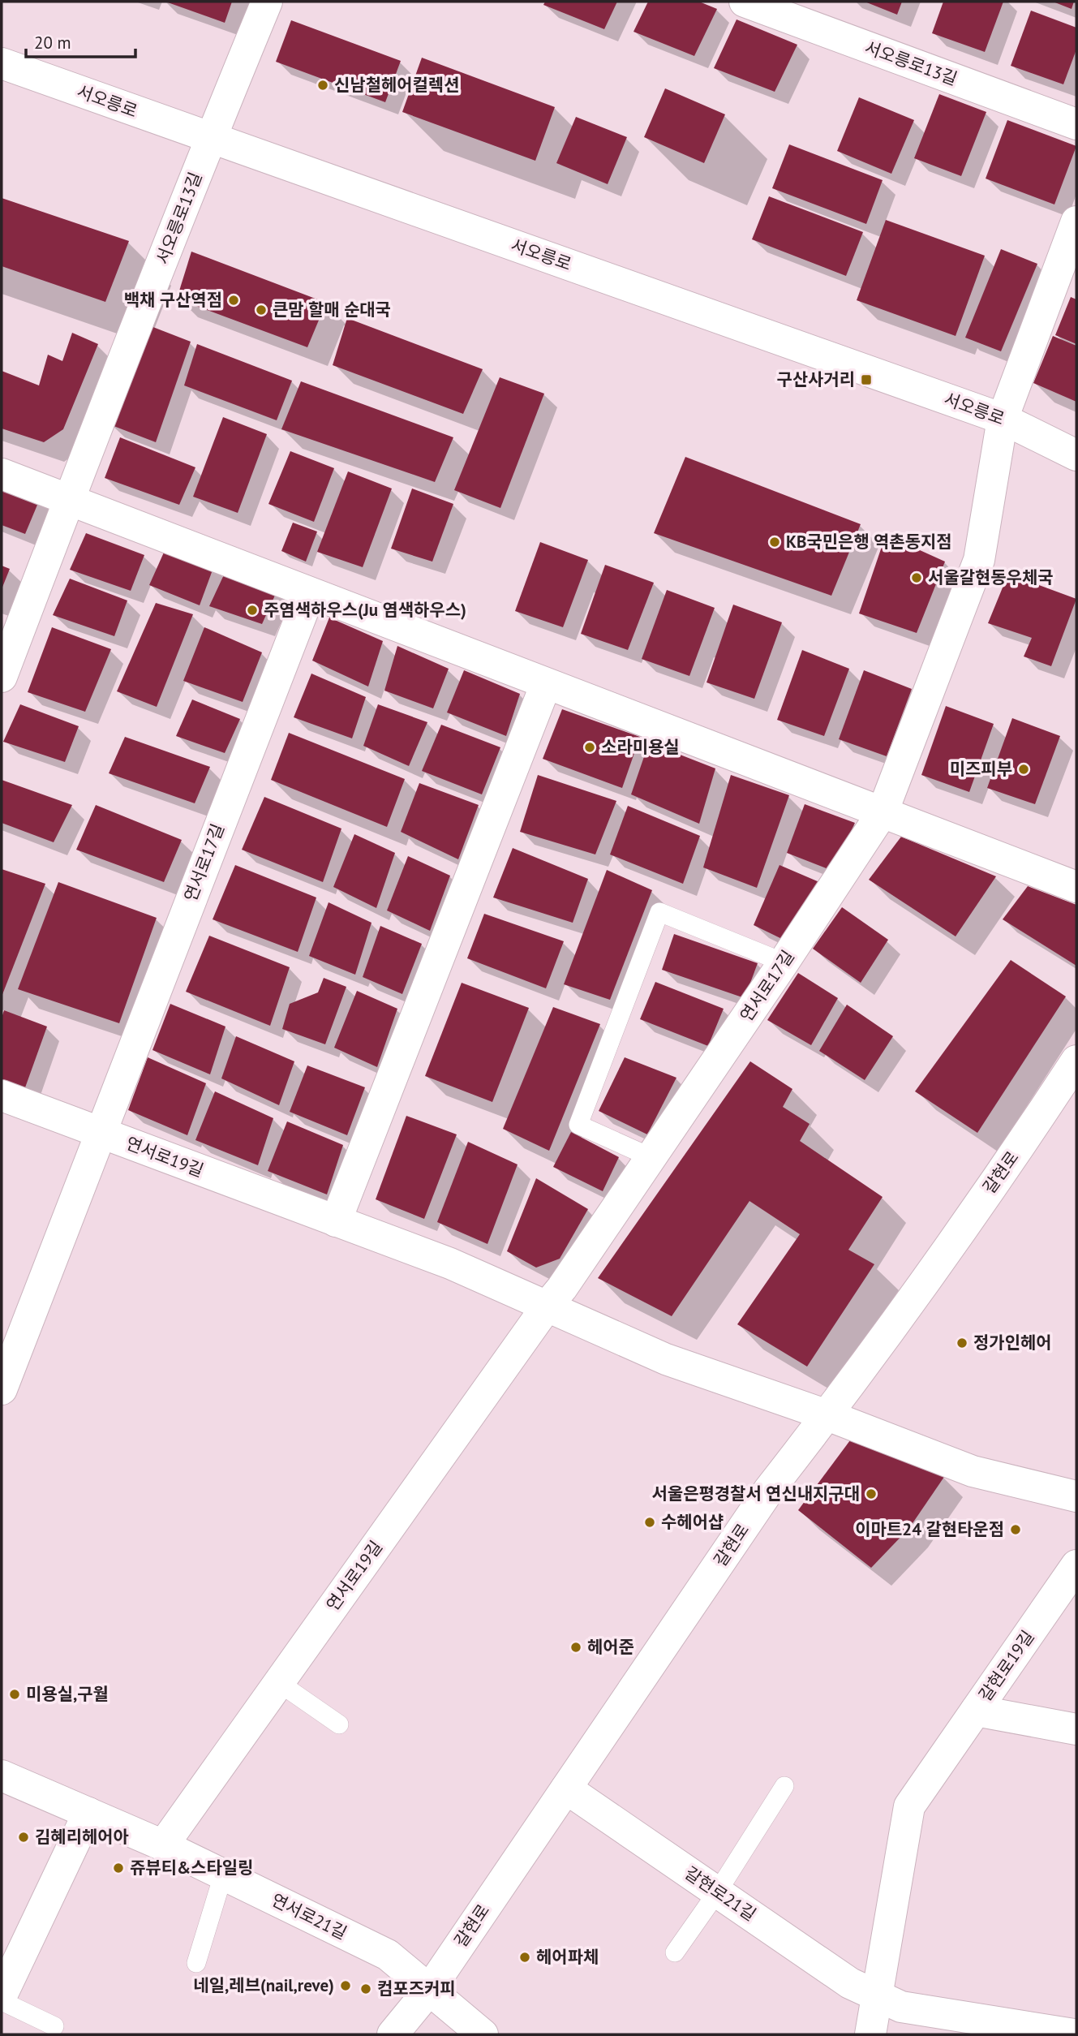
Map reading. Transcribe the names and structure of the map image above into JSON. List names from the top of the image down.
{
  "streets": {
    "street": [
      "서오릉로13길",
      "서오릉로",
      "연서로17길",
      "연서로19길",
      "갈현로",
      "갈현로19길",
      "갈현로21길",
      "연서로21길"
    ]
  },
  "crossings": [
    ["서오릉로13길", "서오릉로"],
    ["서오릉로", "연서로17길"],
    ["연서로17길", "연서로19길"],
    ["연서로19길", "갈현로"],
    ["연서로19길", "연서로21길"],
    ["갈현로", "갈현로21길"],
    ["갈현로", "연서로21길"]
  ],
  "places": {
    "other": [
      "신남철헤어컬렉션",
      "백채 구산역점",
      "큰맘 할매 순대국",
      "KB국민은행 역촌동지점",
      "서울갈현동우체국",
      "주염색하우스(Ju 염색하우스)",
      "소라미용실",
      "미즈피부",
      "정가인헤어",
      "서울은평경찰서 연신내지구대",
      "수헤어샵",
      "이마트24 갈현타운점",
      "헤어준",
      "미용실,구월",
      "김혜리헤어아",
      "쥬뷰티&스타일링",
      "헤어파체",
      "네일,레브(nail,reve)",
      "컴포즈커피"
    ],
    "transit": ["구산사거리"]
  },
  "scale_bar": "20 m"
}
